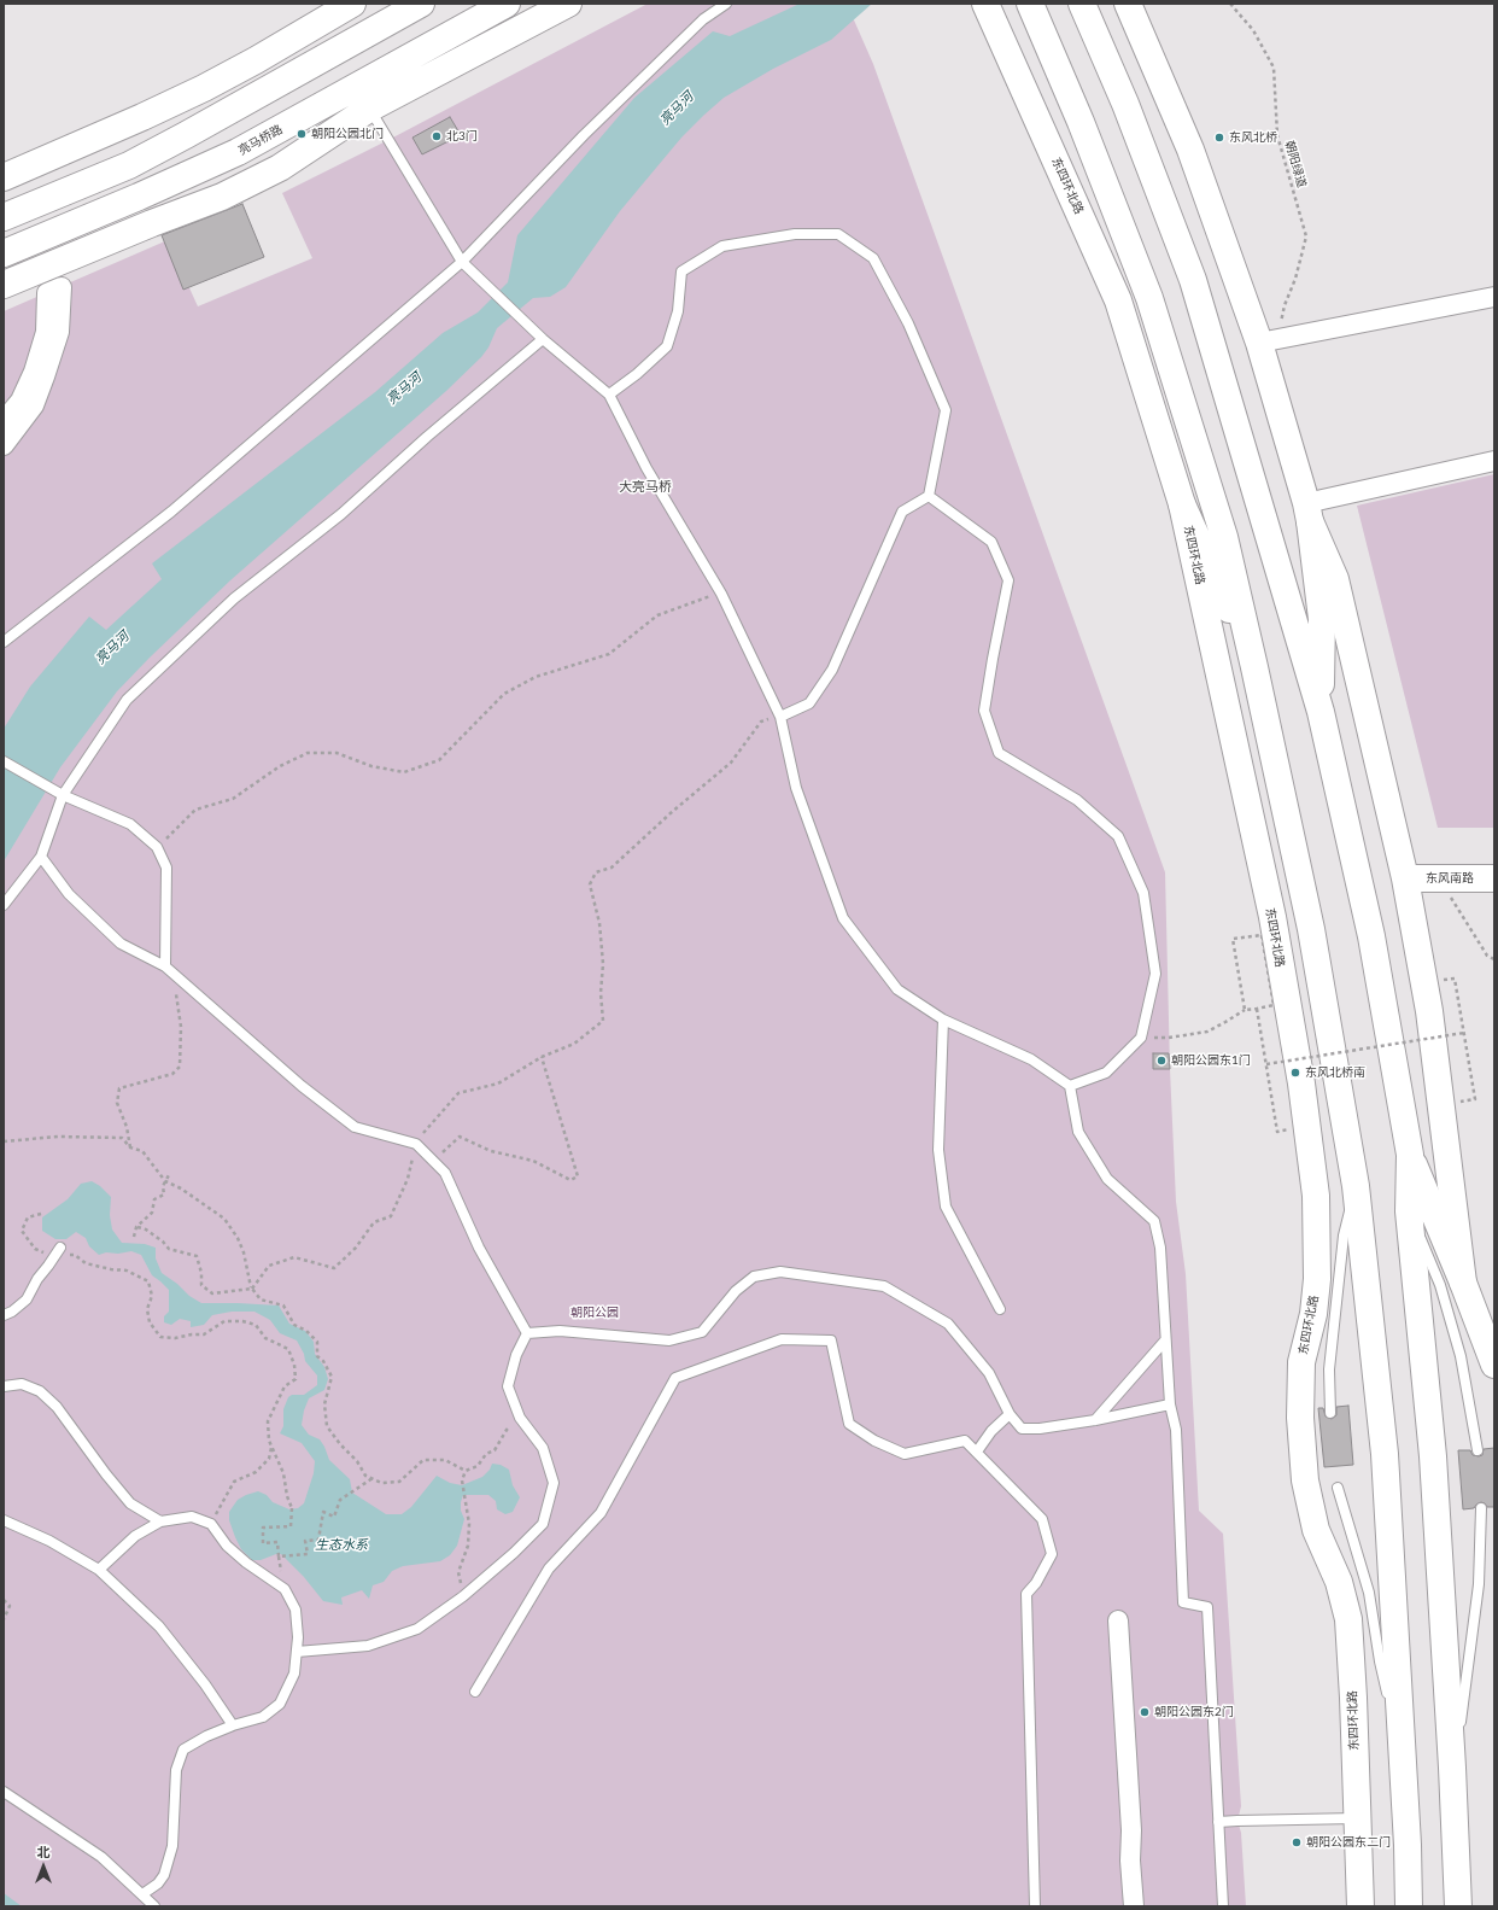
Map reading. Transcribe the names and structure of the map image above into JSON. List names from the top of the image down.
{
  "streets": {
    "main road": ["亮马桥路", "东四环北路", "东风南路"],
    "path": ["朝阳绿道"]
  },
  "districts": ["大亮马桥"],
  "water": ["亮马河", "生态水系"],
  "parks": ["朝阳公园"],
  "places": [
    "朝阳公园北门",
    "北3门",
    "东风北桥",
    "朝阳公园东1门",
    "东风北桥南",
    "朝阳公园东2门",
    "朝阳公园东二门"
  ],
  "north": "top"
}
